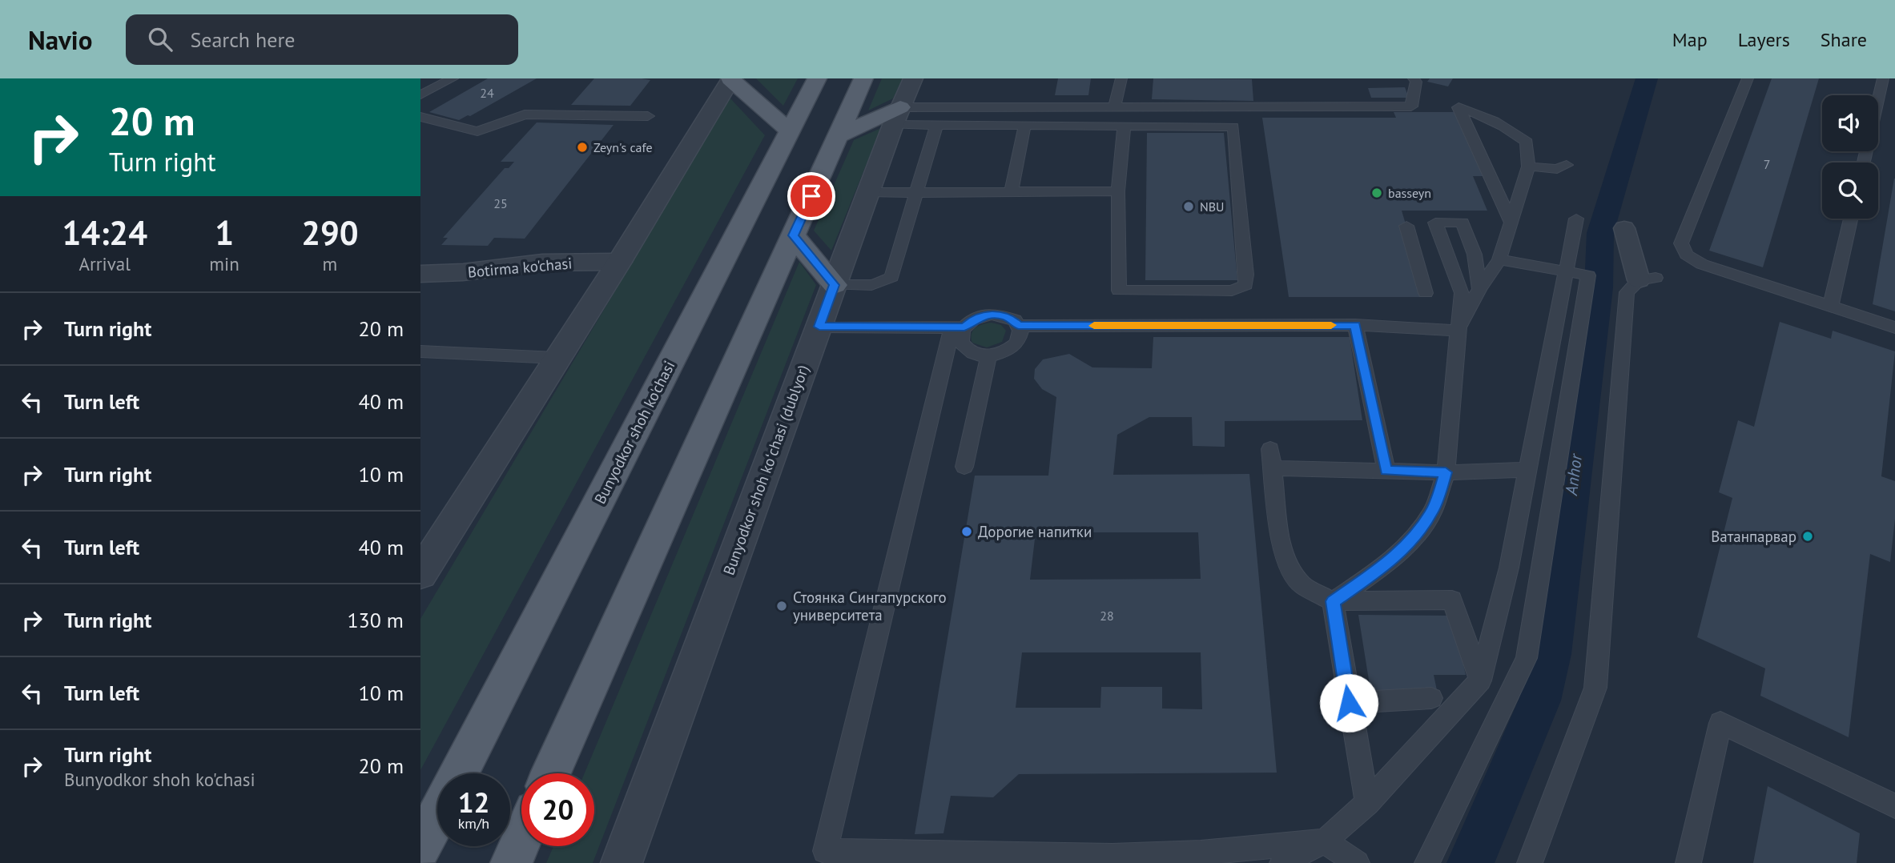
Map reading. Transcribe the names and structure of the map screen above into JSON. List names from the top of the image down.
{
  "streets": {
    "main road": ["Bunyodkor shoh ko'chasi"],
    "street": ["Botirma ko'chasi", "Bunyodkor shoh koʻchasi (dublyor)"]
  },
  "water": ["Anhor"],
  "places": [
    "Zeyn's cafe",
    "basseyn",
    "NBU",
    "Дорогие напитки",
    "Ватанпарвар",
    "Стоянка Сингапурского университета"
  ],
  "house_numbers": [
    "24",
    "7",
    "25",
    "28"
  ],
  "page": {
    "header": "Navio",
    "search": "Search here",
    "nav": ["Map", "Layers", "Share"],
    "turn": ["20 m", "Turn right"],
    "eta": [
      "14:24",
      "Arrival",
      "1",
      "min",
      "290",
      "m"
    ],
    "list": [
      {
        "name": "Turn right",
        "value": "20 m"
      },
      {
        "name": "Turn left",
        "value": "40 m"
      },
      {
        "name": "Turn right",
        "value": "10 m"
      },
      {
        "name": "Turn left",
        "value": "40 m"
      },
      {
        "name": "Turn right",
        "value": "130 m"
      },
      {
        "name": "Turn left",
        "value": "10 m"
      },
      {
        "name": "Turn right",
        "note": "Bunyodkor shoh ko'chasi",
        "value": "20 m"
      }
    ],
    "speed": "12 km/h",
    "limit": "20"
  }
}
